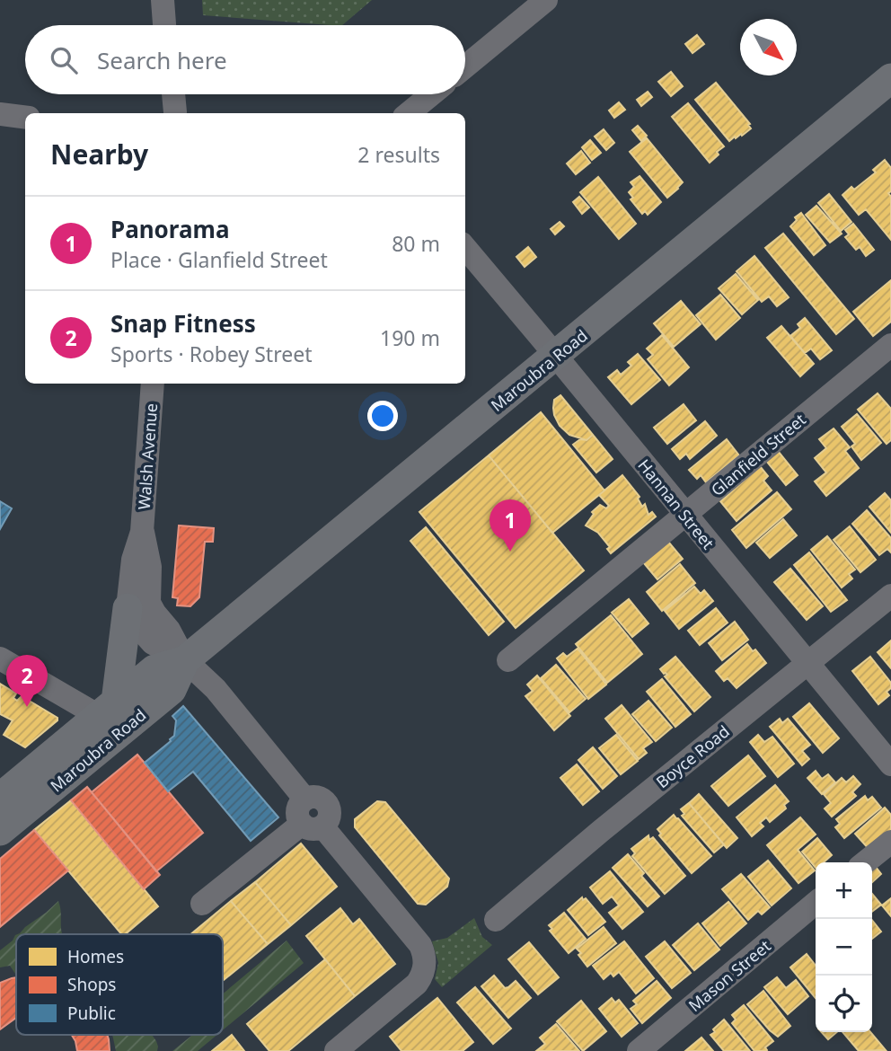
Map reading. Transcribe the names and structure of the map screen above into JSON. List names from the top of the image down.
{
  "streets": {
    "main road": ["Maroubra Road"],
    "street": [
      "Glanfield Street",
      "Walsh Avenue",
      "Hannan Street",
      "Boyce Road",
      "Mason Street"
    ]
  },
  "crossings": [
    ["Maroubra Road", "Walsh Avenue"],
    ["Maroubra Road", "Hannan Street"],
    ["Glanfield Street", "Hannan Street"],
    ["Hannan Street", "Boyce Road"]
  ],
  "legend": ["Homes", "Shops", "Public"],
  "north": "bottom right",
  "page": {
    "search": "Search here",
    "heading": ["Nearby", "2 results"],
    "list": [
      {
        "mark": "1",
        "name": "Panorama",
        "note": "Place · Glanfield Street",
        "value": "80 m"
      },
      {
        "mark": "2",
        "name": "Snap Fitness",
        "note": "Sports · Robey Street",
        "value": "190 m"
      }
    ],
    "pins": ["1", "2"],
    "map_buttons": ["+", "−"]
  }
}
